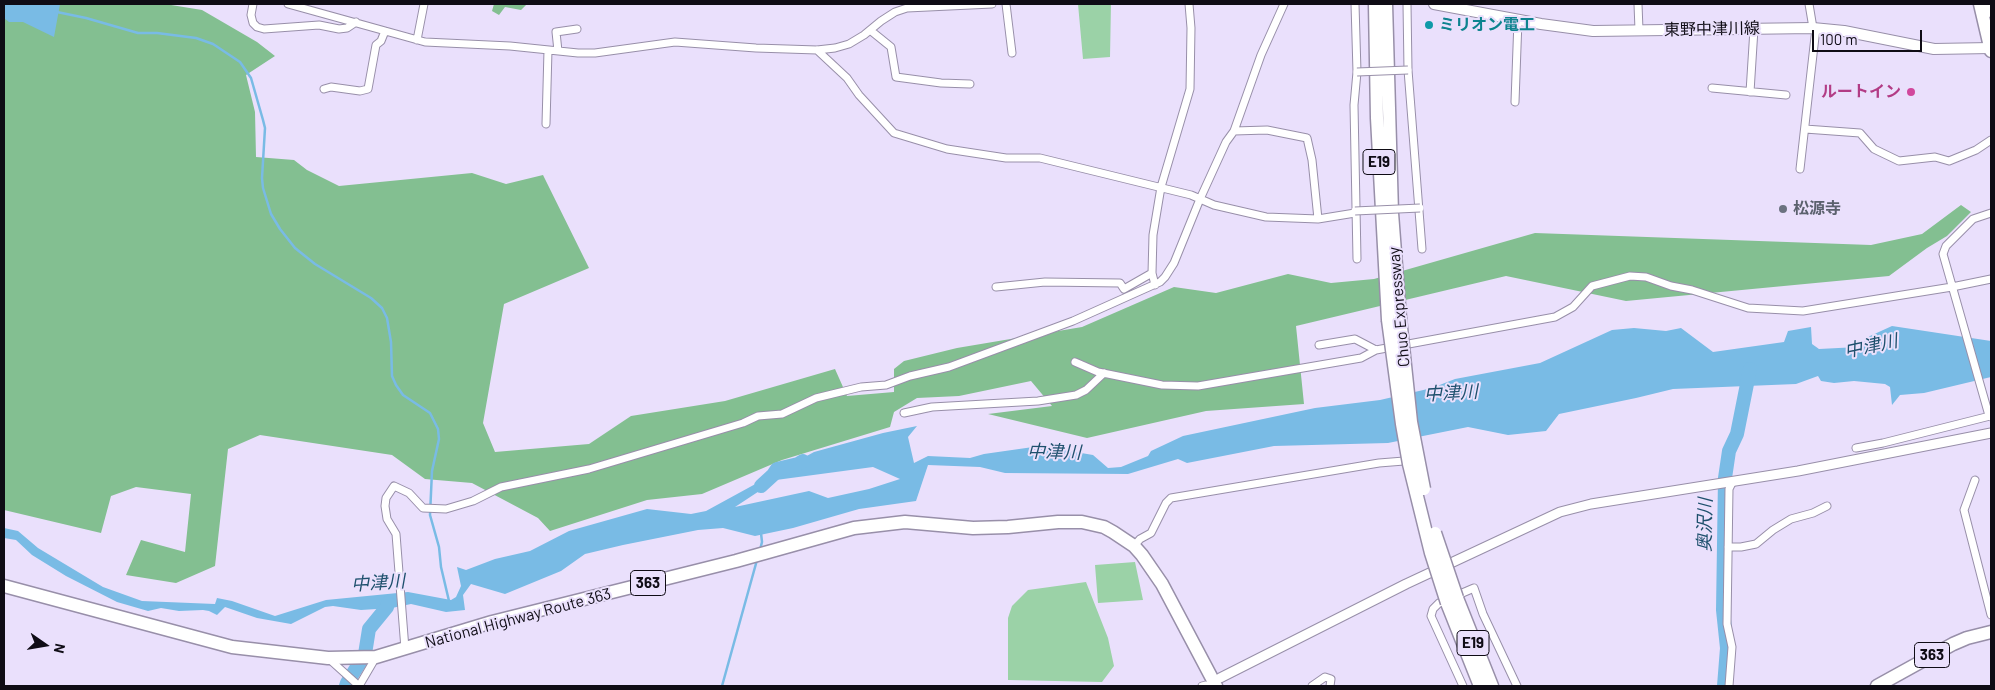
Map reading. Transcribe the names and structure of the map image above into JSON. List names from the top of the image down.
{
  "streets": {
    "highway": [
      "E19",
      "Chuo Expressway",
      "363",
      "National Highway Route 363"
    ],
    "main road": ["東野中津川線"]
  },
  "water": ["中津川", "奥沢川"],
  "places": ["ミリオン電工", "ルートイン", "松源寺"],
  "scale_bar": "100 m",
  "north": "right"
}
